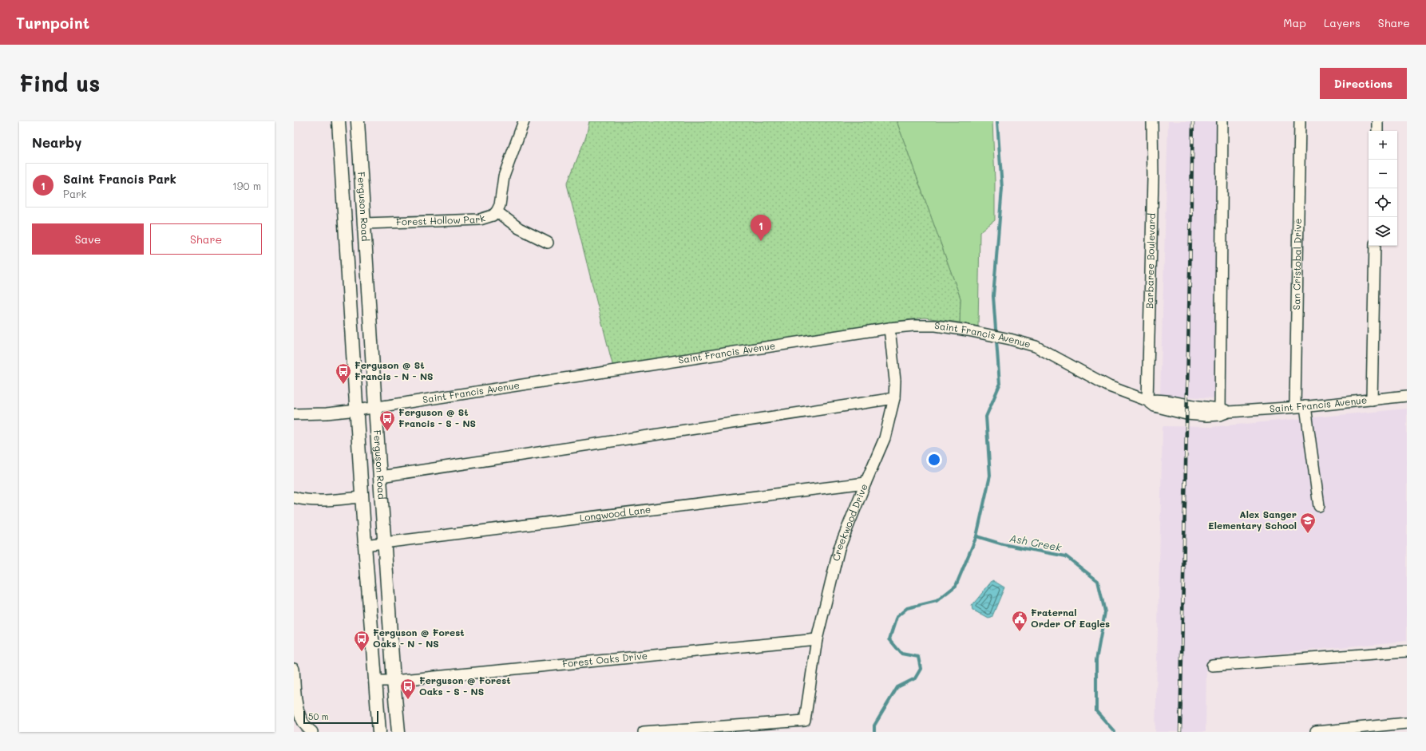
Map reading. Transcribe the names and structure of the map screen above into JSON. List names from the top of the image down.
{
  "streets": {
    "main road": ["Ferguson Road"],
    "street": [
      "Forest Hollow Park",
      "Barbaree Boulevard",
      "San Cristobal Drive",
      "Saint Francis Avenue",
      "Longwood Lane",
      "Creekwood Drive",
      "Forest Oaks Drive"
    ]
  },
  "crossings": [
    ["Ferguson Road", "Forest Hollow Park"],
    ["Ferguson Road", "Saint Francis Avenue"],
    ["Ferguson Road", "Longwood Lane"],
    ["Ferguson Road", "Forest Oaks Drive"],
    ["Barbaree Boulevard", "Saint Francis Avenue"],
    ["San Cristobal Drive", "Saint Francis Avenue"],
    ["Saint Francis Avenue", "Creekwood Drive"],
    ["Longwood Lane", "Creekwood Drive"],
    ["Creekwood Drive", "Forest Oaks Drive"]
  ],
  "water": ["Ash Creek"],
  "places": {
    "bus stop": [
      "Ferguson @ St Francis - N - NS",
      "Ferguson @ St Francis - S - NS",
      "Ferguson @ Forest Oaks - N - NS",
      "Ferguson @ Forest Oaks - S - NS"
    ],
    "school or university": ["Alex Sanger Elementary School"],
    "public building": ["Fraternal Order Of Eagles"]
  },
  "scale_bar": "50 m",
  "page": {
    "header": "Turnpoint",
    "nav": ["Map", "Layers", "Share"],
    "buttons": [
      "Directions",
      ["Save", "Share"]
    ],
    "title": "Find us",
    "heading": "Nearby",
    "map_buttons": ["+", "−"],
    "list": [
      {
        "mark": "1",
        "name": "Saint Francis Park",
        "note": "Park",
        "value": "190 m"
      }
    ],
    "pins": "1",
    "scale": "50 m"
  }
}
